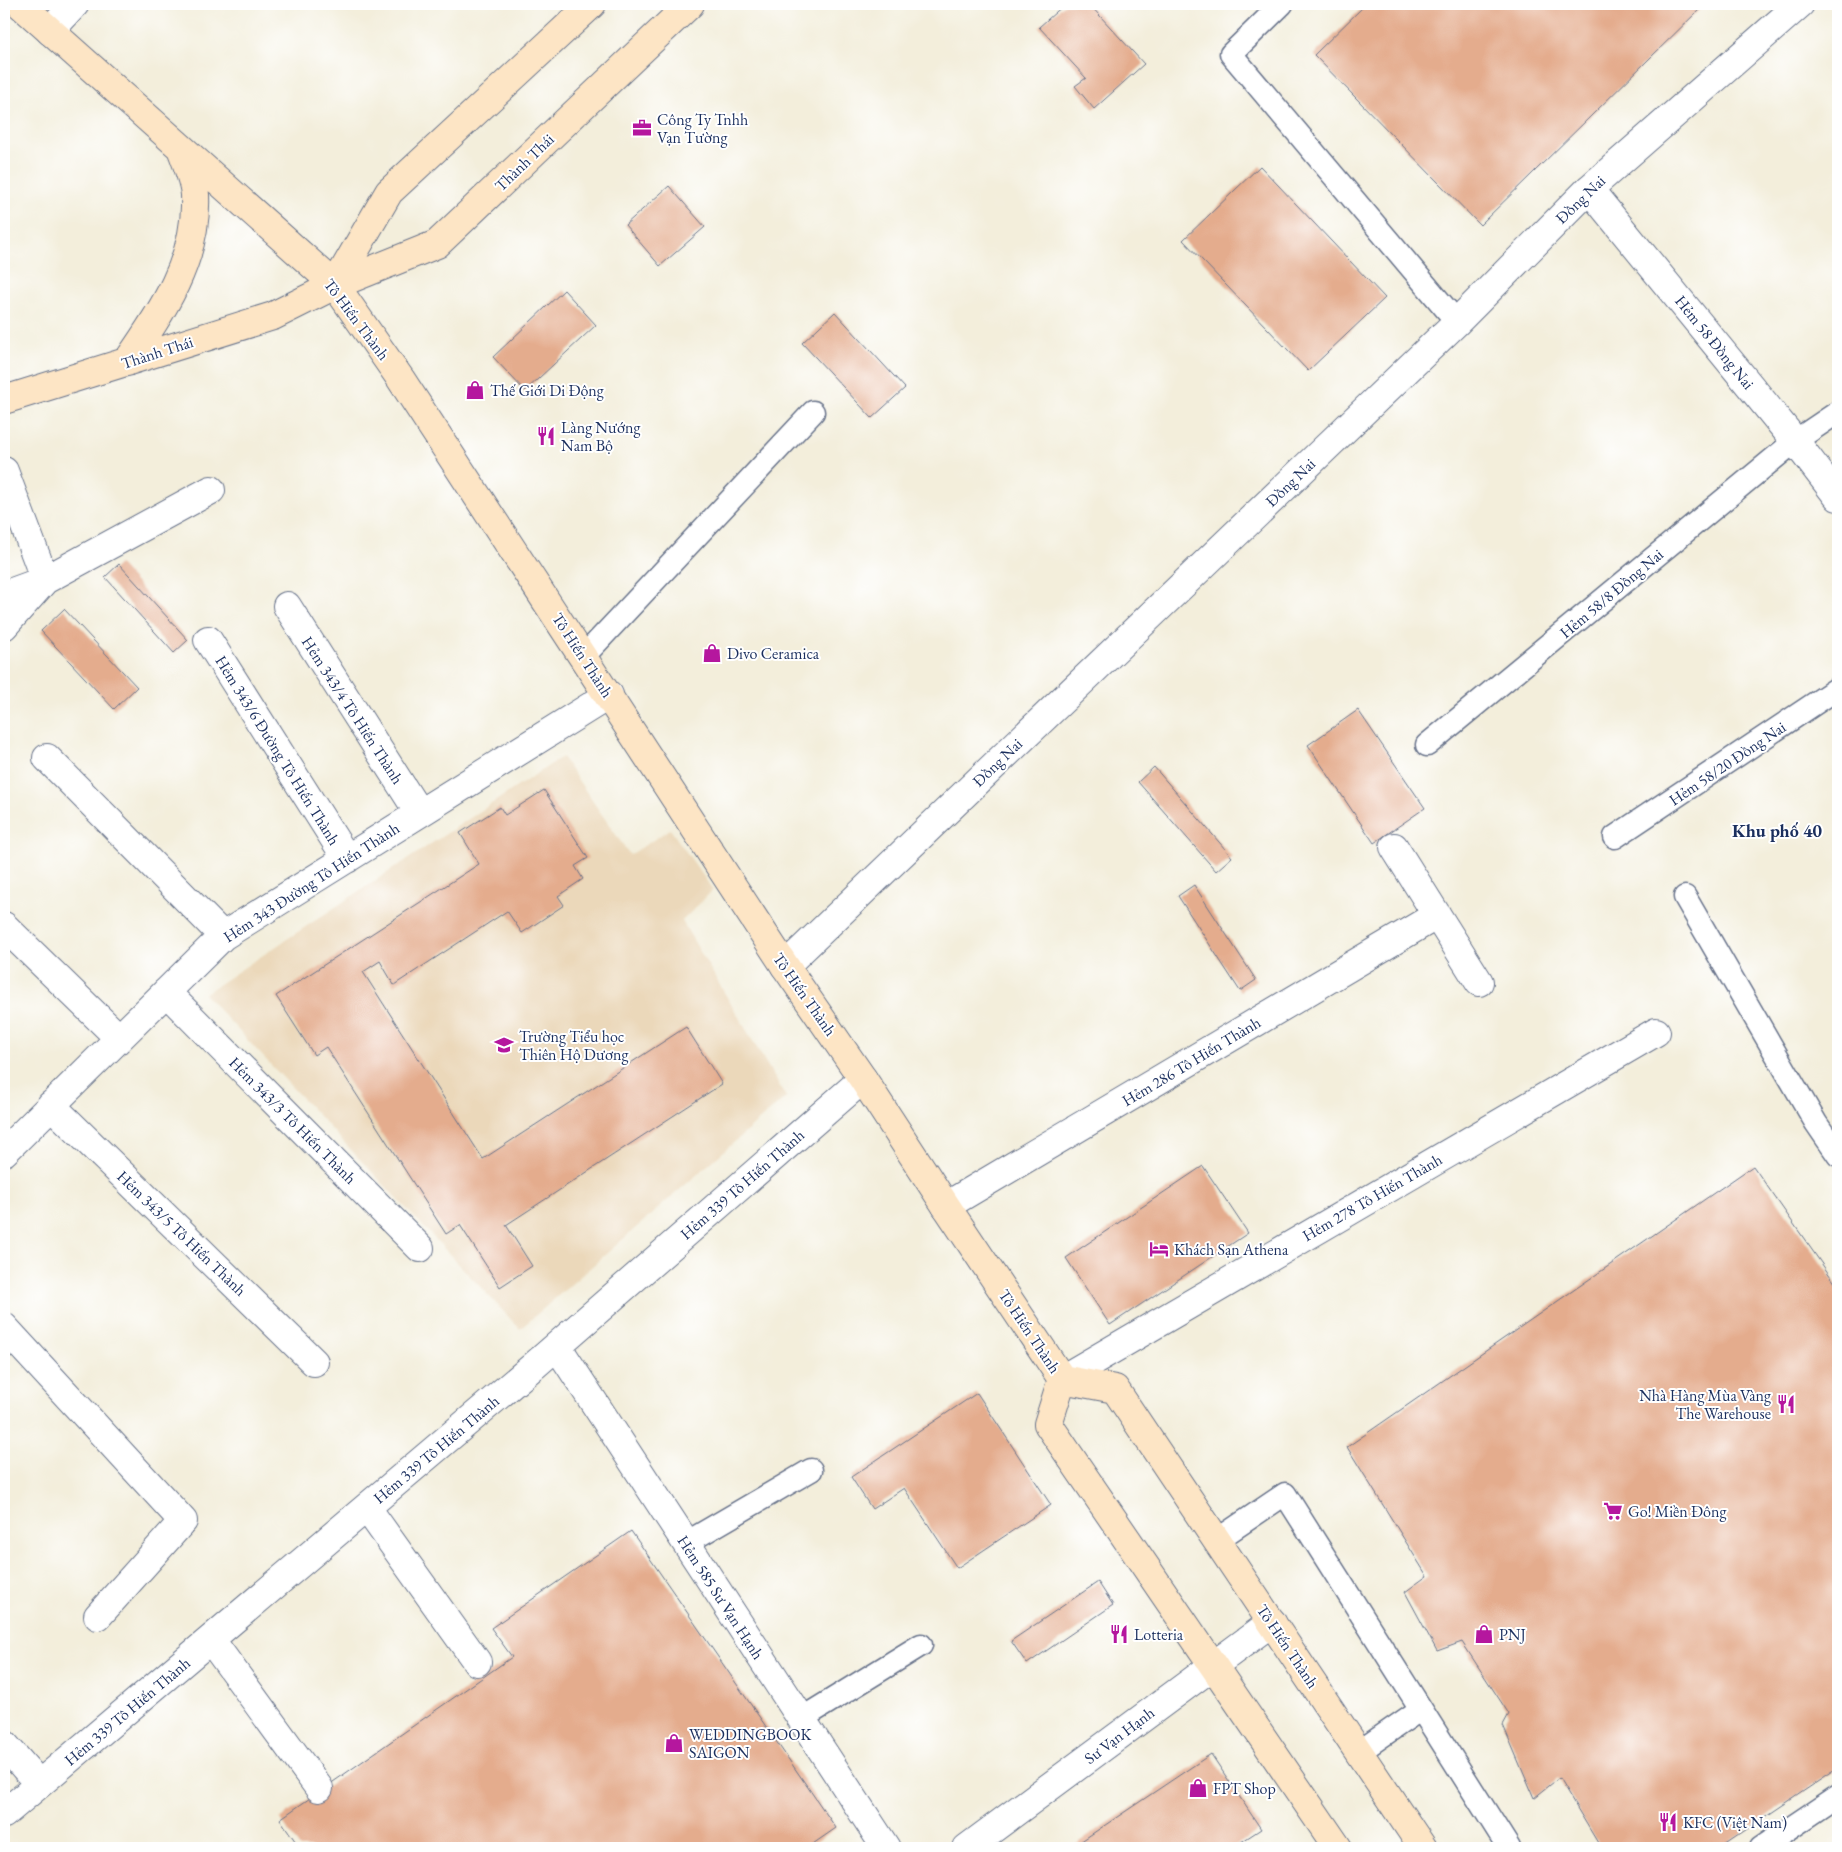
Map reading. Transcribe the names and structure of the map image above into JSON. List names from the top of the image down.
{
  "streets": {
    "main road": ["Thành Thái", "Tô Hiến Thành"],
    "street": [
      "Đồng Nai",
      "Hẻm 58 Đồng Nai",
      "Hẻm 343/4 Tô Hiến Thành",
      "Hẻm 343/6 Đường Tô Hiến Thành",
      "Hẻm 343 Đường Tô Hiến Thành",
      "Hẻm 286 Tô Hiến Thành",
      "Hẻm 343/3 Tô Hiến Thành",
      "Hẻm 339 Tô Hiến Thành",
      "Hẻm 278 Tô Hiến Thành",
      "Hẻm 343/5 Tô Hiến Thành",
      "Hẻm 585 Sư Vạn Hạnh",
      "Sư Vạn Hạnh"
    ],
    "lane": ["Hẻm 58/8 Đồng Nai", "Hẻm 58/20 Đồng Nai"]
  },
  "crossings": [
    ["Thành Thái", "Tô Hiến Thành"],
    ["Đồng Nai", "Tô Hiến Thành"],
    ["Đồng Nai", "Hẻm 58 Đồng Nai"],
    ["Tô Hiến Thành", "Hẻm 343 Đường Tô Hiến Thành"],
    ["Tô Hiến Thành", "Hẻm 286 Tô Hiến Thành"],
    ["Tô Hiến Thành", "Hẻm 339 Tô Hiến Thành"],
    ["Tô Hiến Thành", "Hẻm 278 Tô Hiến Thành"],
    ["Tô Hiến Thành", "Sư Vạn Hạnh"],
    ["Hẻm 58 Đồng Nai", "Hẻm 58/8 Đồng Nai"],
    ["Hẻm 343/4 Tô Hiến Thành", "Hẻm 343 Đường Tô Hiến Thành"],
    ["Hẻm 343/6 Đường Tô Hiến Thành", "Hẻm 343 Đường Tô Hiến Thành"],
    ["Hẻm 343 Đường Tô Hiến Thành", "Hẻm 343/3 Tô Hiến Thành"],
    ["Hẻm 343 Đường Tô Hiến Thành", "Hẻm 343/5 Tô Hiến Thành"],
    ["Hẻm 339 Tô Hiến Thành", "Hẻm 585 Sư Vạn Hạnh"]
  ],
  "districts": ["Khu phố 40"],
  "places": {
    "office": ["Công Ty Tnhh Vạn Tường"],
    "shop": [
      "Thế Giới Di Động",
      "Divo Ceramica",
      "PNJ",
      "WEDDINGBOOK SAIGON",
      "FPT Shop"
    ],
    "restaurant": [
      "Làng Nướng Nam Bộ",
      "Nhà Hàng Mùa Vàng The Warehouse",
      "Lotteria",
      "KFC (Việt Nam)"
    ],
    "school or university": ["Trường Tiểu học Thiên Hộ Dương"],
    "hotel": ["Khách Sạn Athena"],
    "supermarket": ["Go! Miền Đông"]
  }
}
